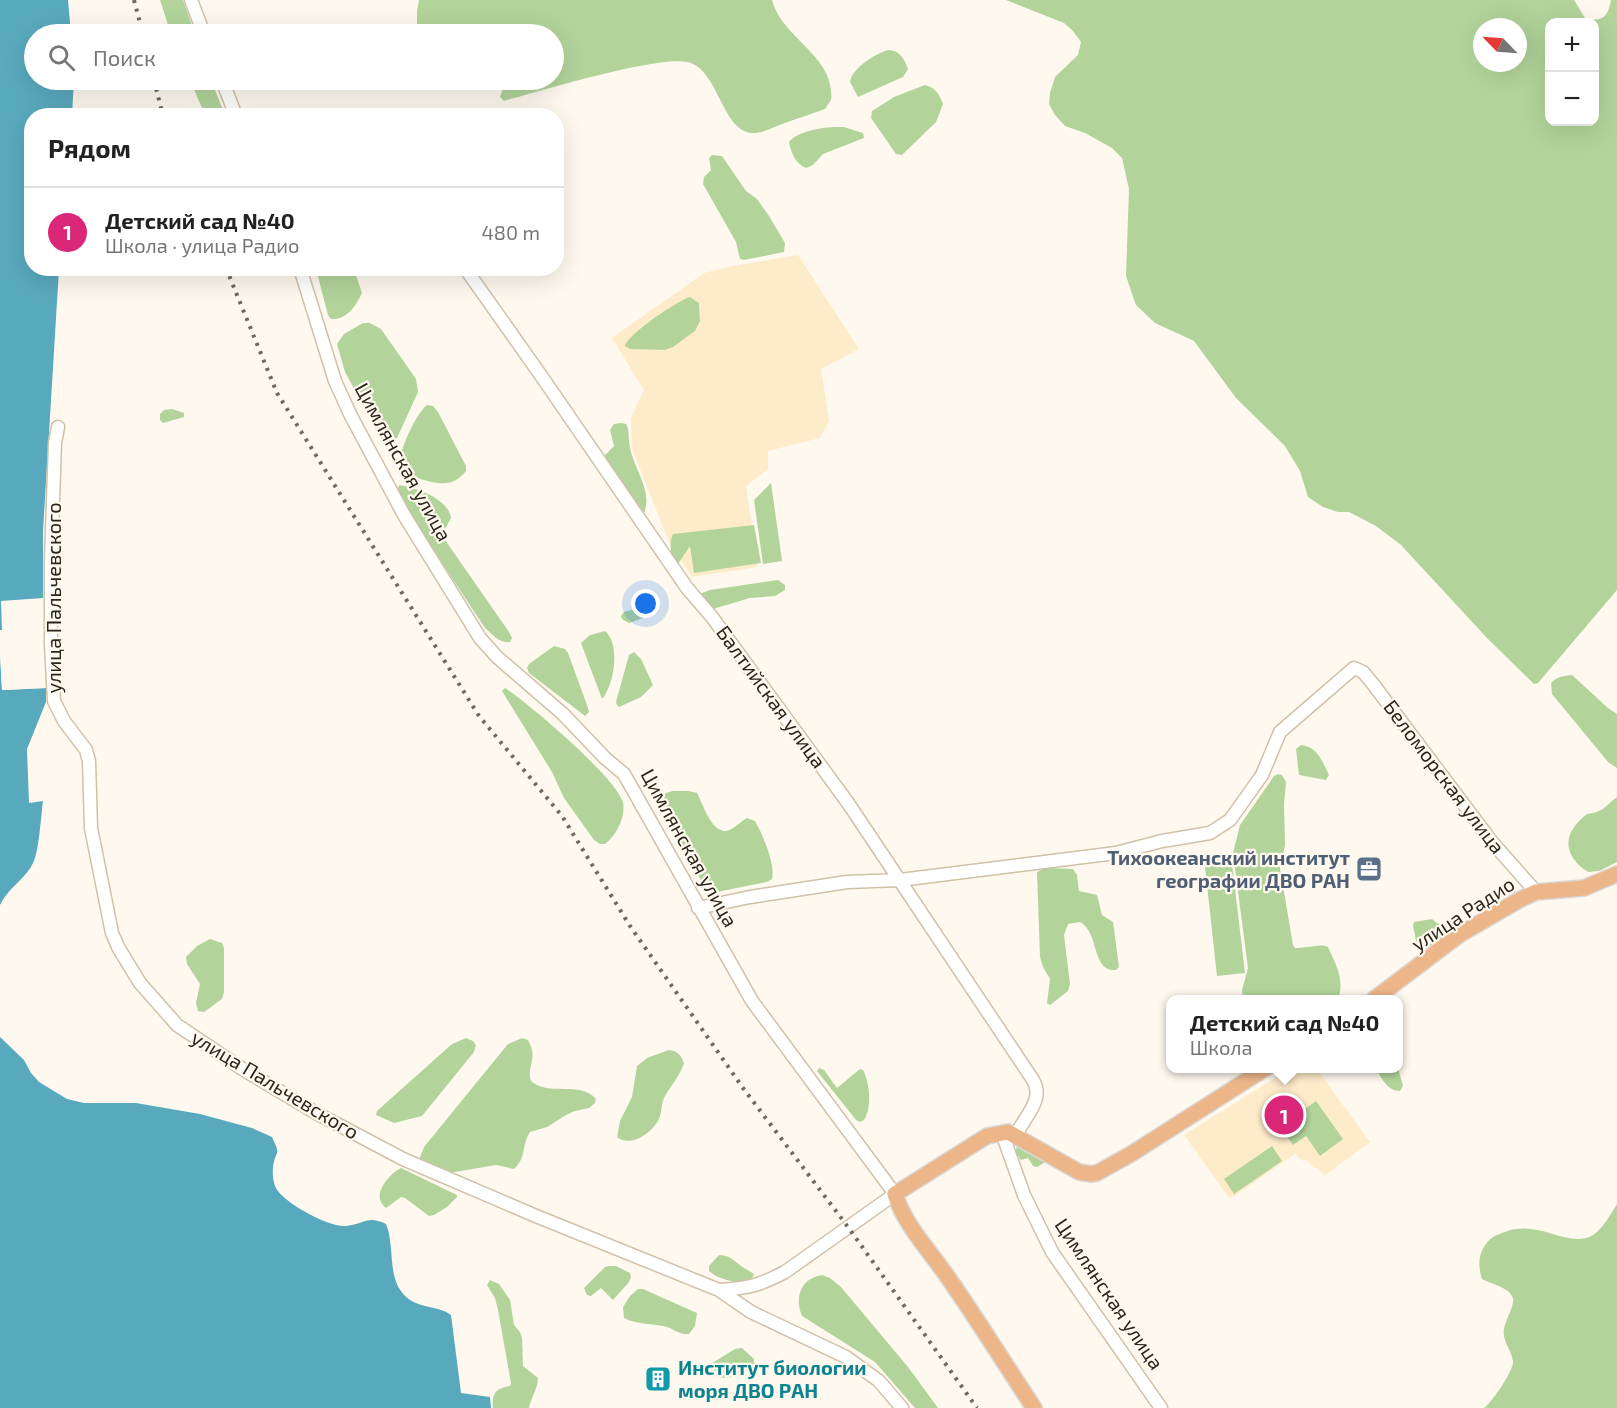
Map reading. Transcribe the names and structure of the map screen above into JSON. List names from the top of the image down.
{
  "streets": {
    "main road": ["улица Радио"],
    "street": [
      "Цимлянская улица",
      "улица Пальчевского",
      "Балтийская улица",
      "Беломорская улица"
    ]
  },
  "crossings": [
    ["Цимлянская улица", "Балтийская улица"],
    ["Балтийская улица", "Беломорская улица"],
    ["Беломорская улица", "улица Радио"]
  ],
  "places": {
    "office": ["Тихоокеанский институт географии ДВО РАН"],
    "building": ["Институт биологии моря ДВО РАН"]
  },
  "north": "top left",
  "page": {
    "map_buttons": ["+", "−"],
    "search": "Поиск",
    "heading": "Рядом",
    "list": [
      {
        "mark": "1",
        "name": "Детский сад №40",
        "note": "Школа · улица Радио",
        "value": "480 m"
      }
    ],
    "popup": ["Детский сад №40", "Школа"],
    "pins": "1"
  }
}
